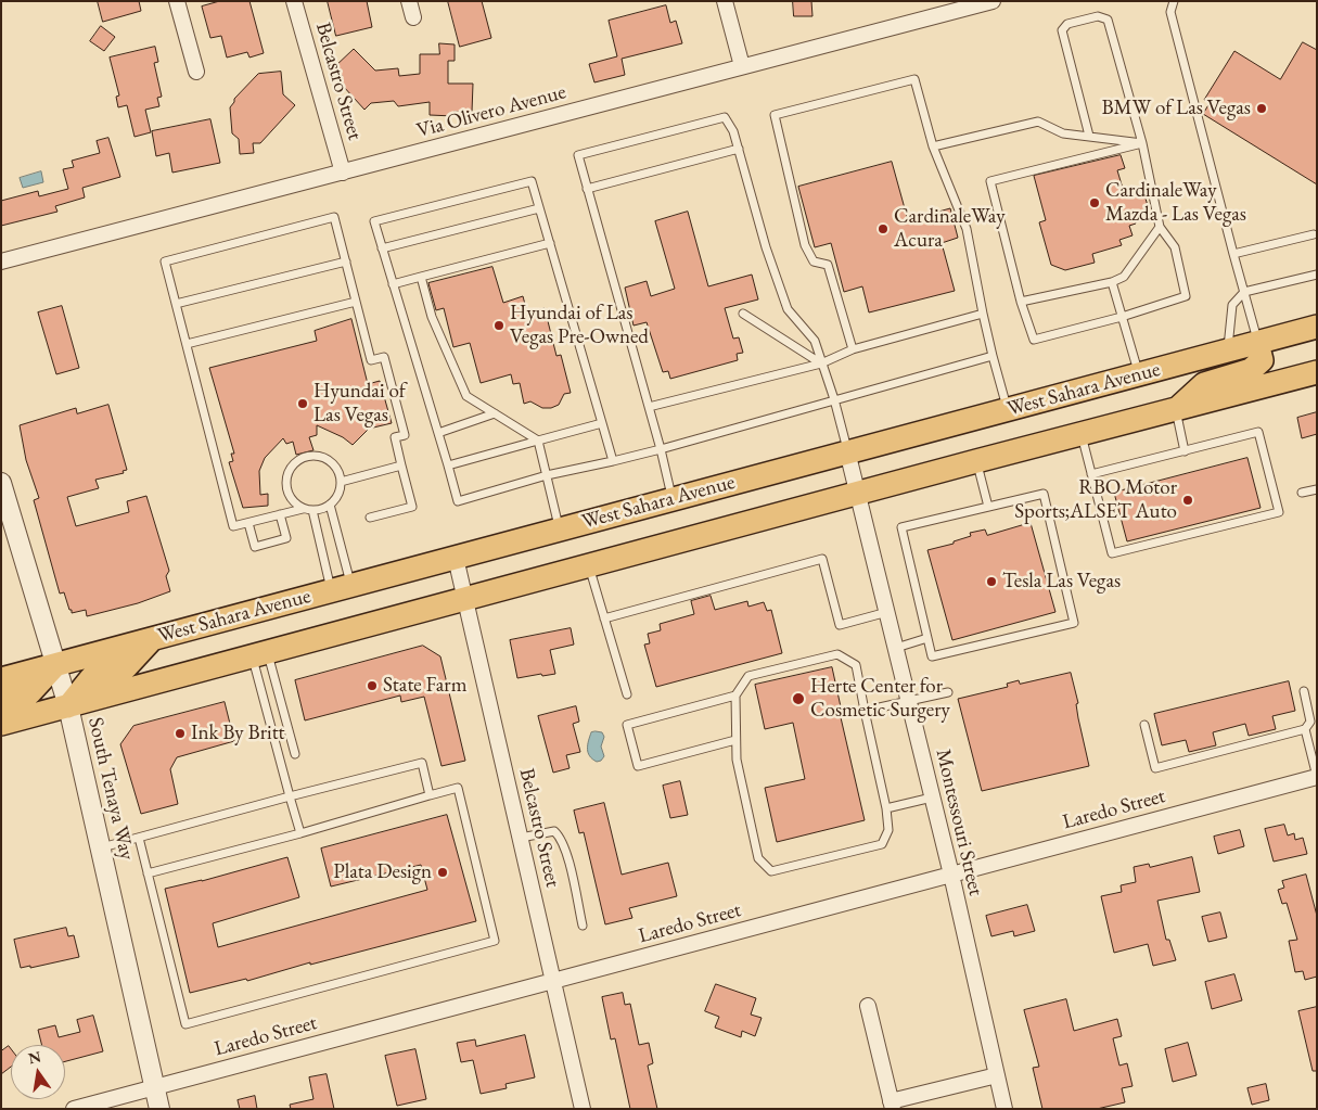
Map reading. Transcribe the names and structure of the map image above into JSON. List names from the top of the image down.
{
  "streets": {
    "main road": ["West Sahara Avenue"],
    "street": [
      "Belcastro Street",
      "Via Olivero Avenue",
      "South Tenaya Way",
      "Laredo Street",
      "Montessouri Street"
    ]
  },
  "crossings": [
    ["Belcastro Street", "Via Olivero Avenue"],
    ["Belcastro Street", "West Sahara Avenue"],
    ["Belcastro Street", "Laredo Street"],
    ["West Sahara Avenue", "South Tenaya Way"],
    ["West Sahara Avenue", "Montessouri Street"],
    ["South Tenaya Way", "Laredo Street"],
    ["Laredo Street", "Montessouri Street"]
  ],
  "places": [
    "BMW of Las Vegas",
    "CardinaleWay Mazda - Las Vegas",
    "CardinaleWay Acura",
    "Hyundai of Las Vegas Pre-Owned",
    "Hyundai of Las Vegas",
    "RBO Motor Sports;ALSET Auto",
    "Tesla Las Vegas",
    "State Farm",
    "Herte Center for Cosmetic Surgery",
    "Ink By Britt",
    "Plata Design"
  ],
  "north": "top"
}
